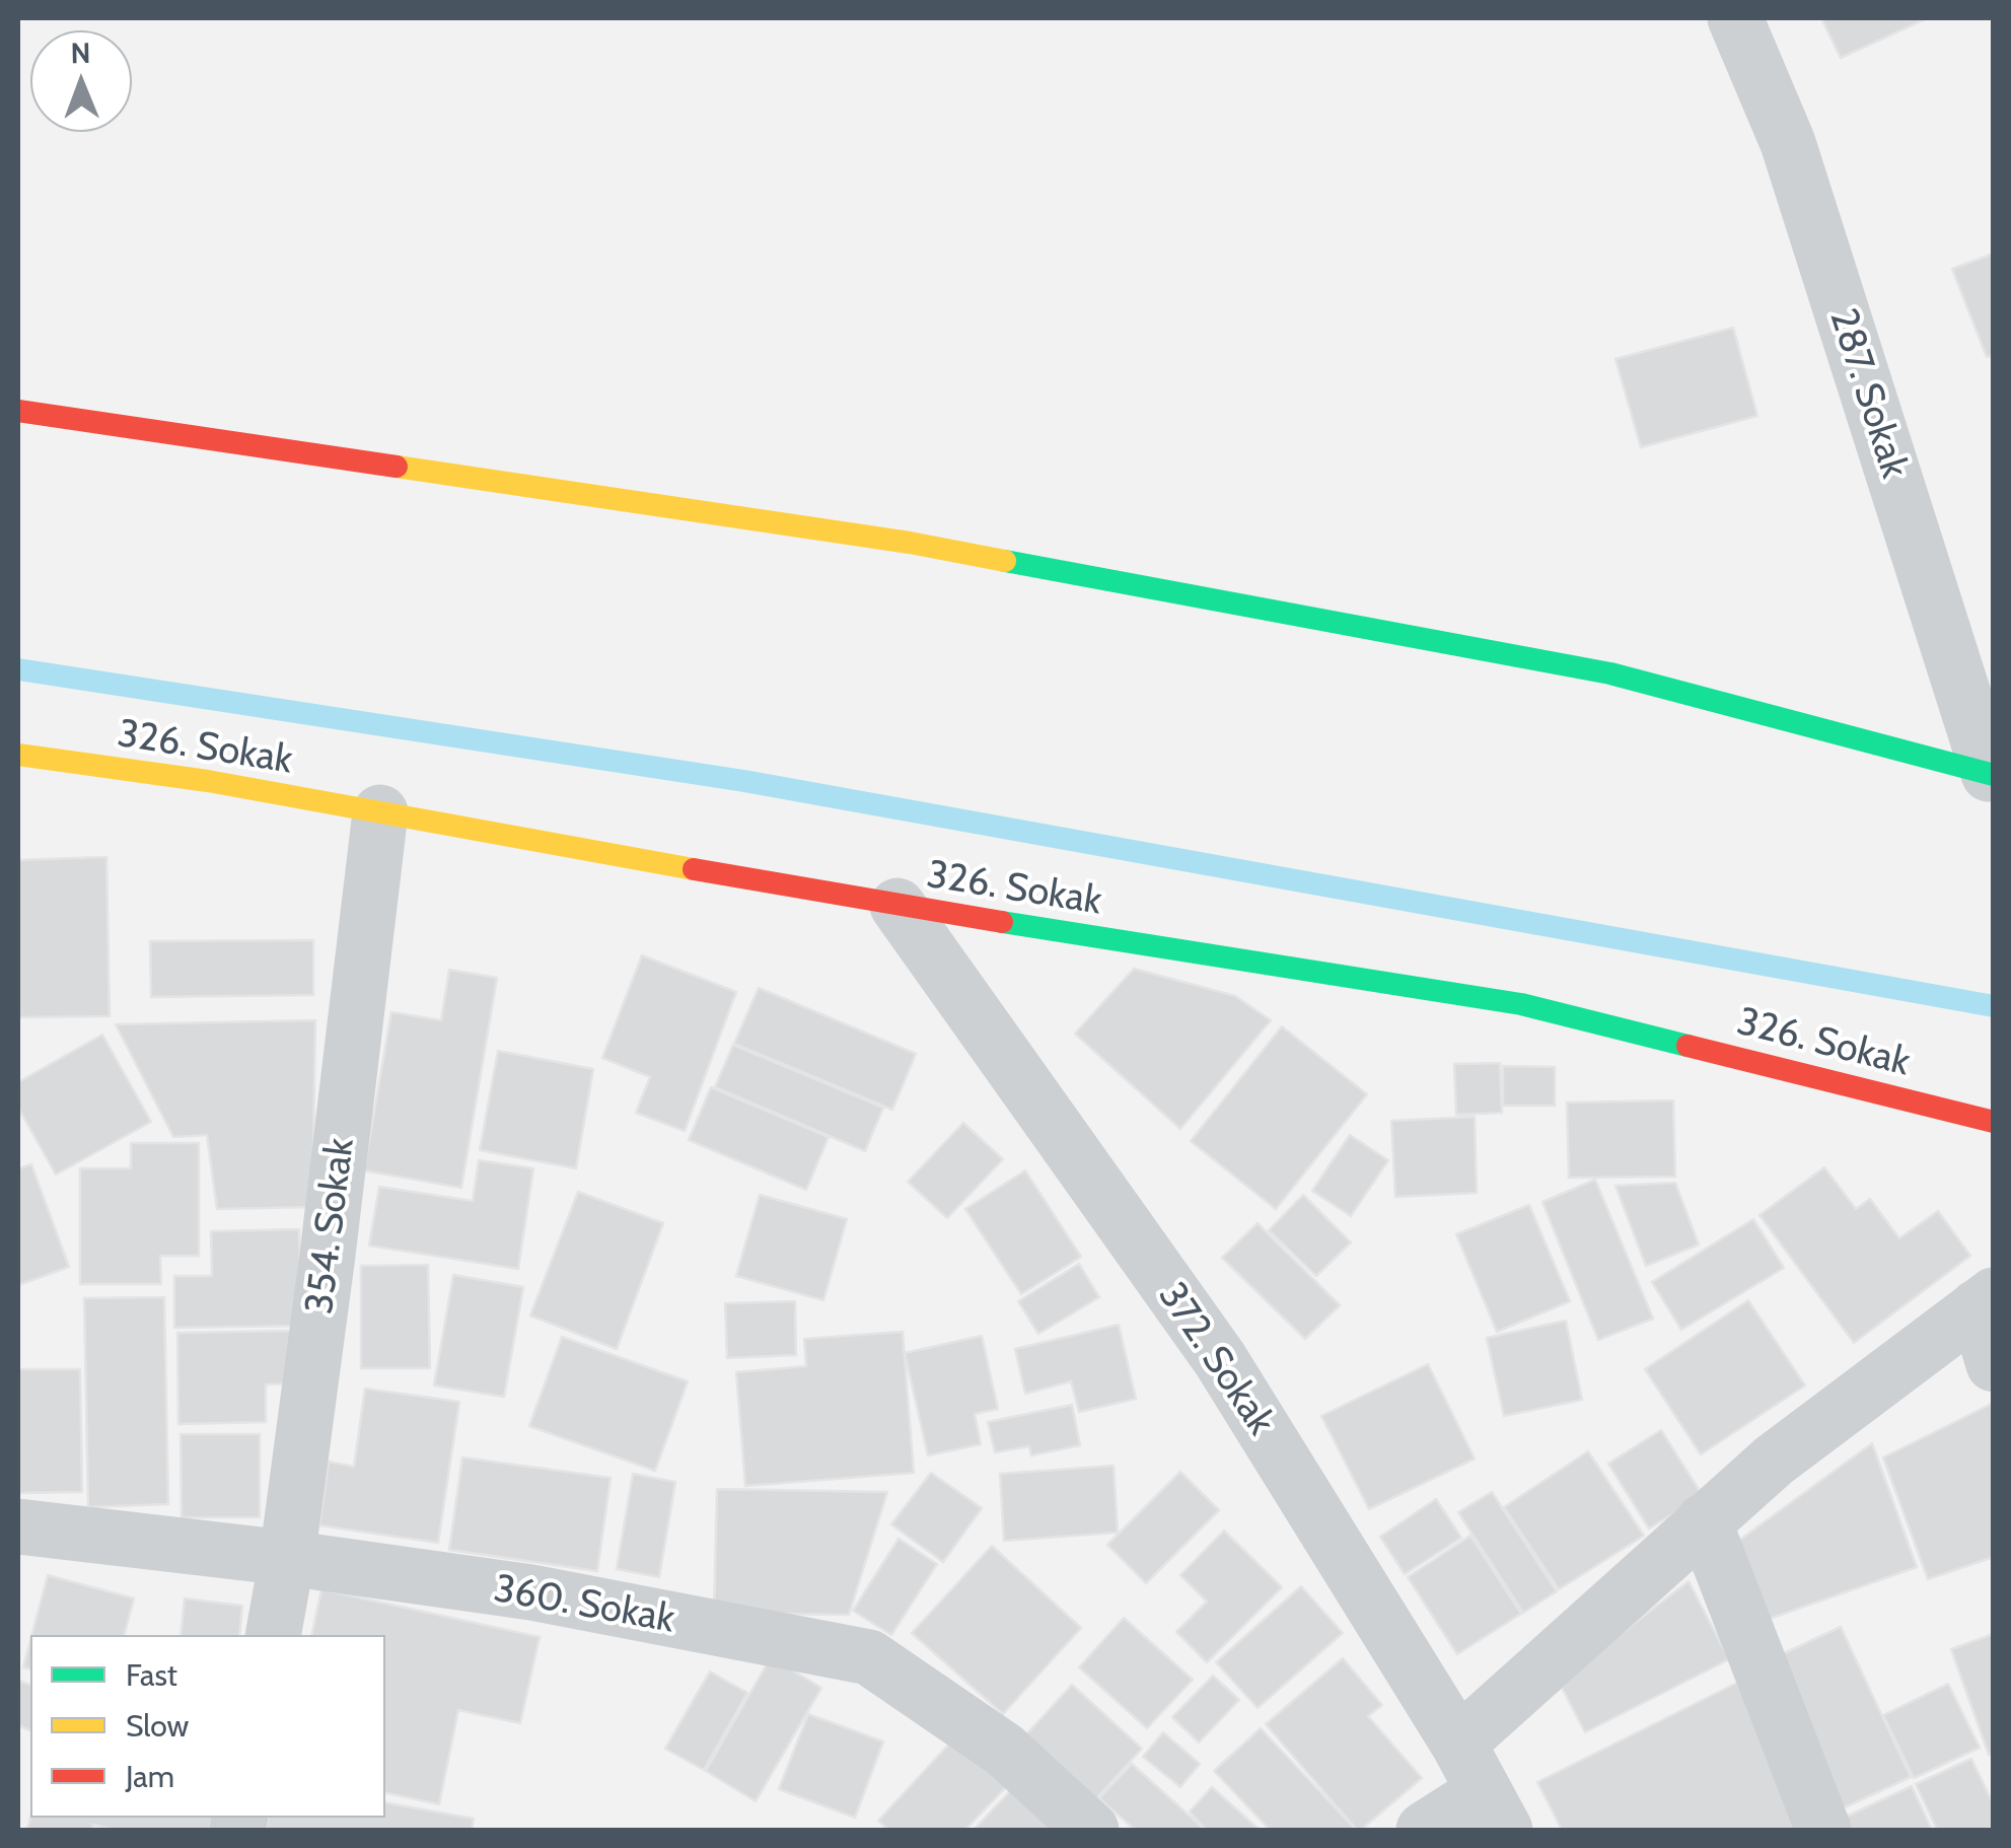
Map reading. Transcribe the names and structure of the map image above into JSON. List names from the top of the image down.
{
  "streets": {
    "street": [
      "287. Sokak",
      "326. Sokak",
      "354. Sokak",
      "372. Sokak",
      "360. Sokak"
    ]
  },
  "crossings": [
    ["326. Sokak", "354. Sokak"],
    ["326. Sokak", "372. Sokak"],
    ["354. Sokak", "360. Sokak"]
  ],
  "legend": ["Fast", "Slow", "Jam"],
  "north": "top"
}
